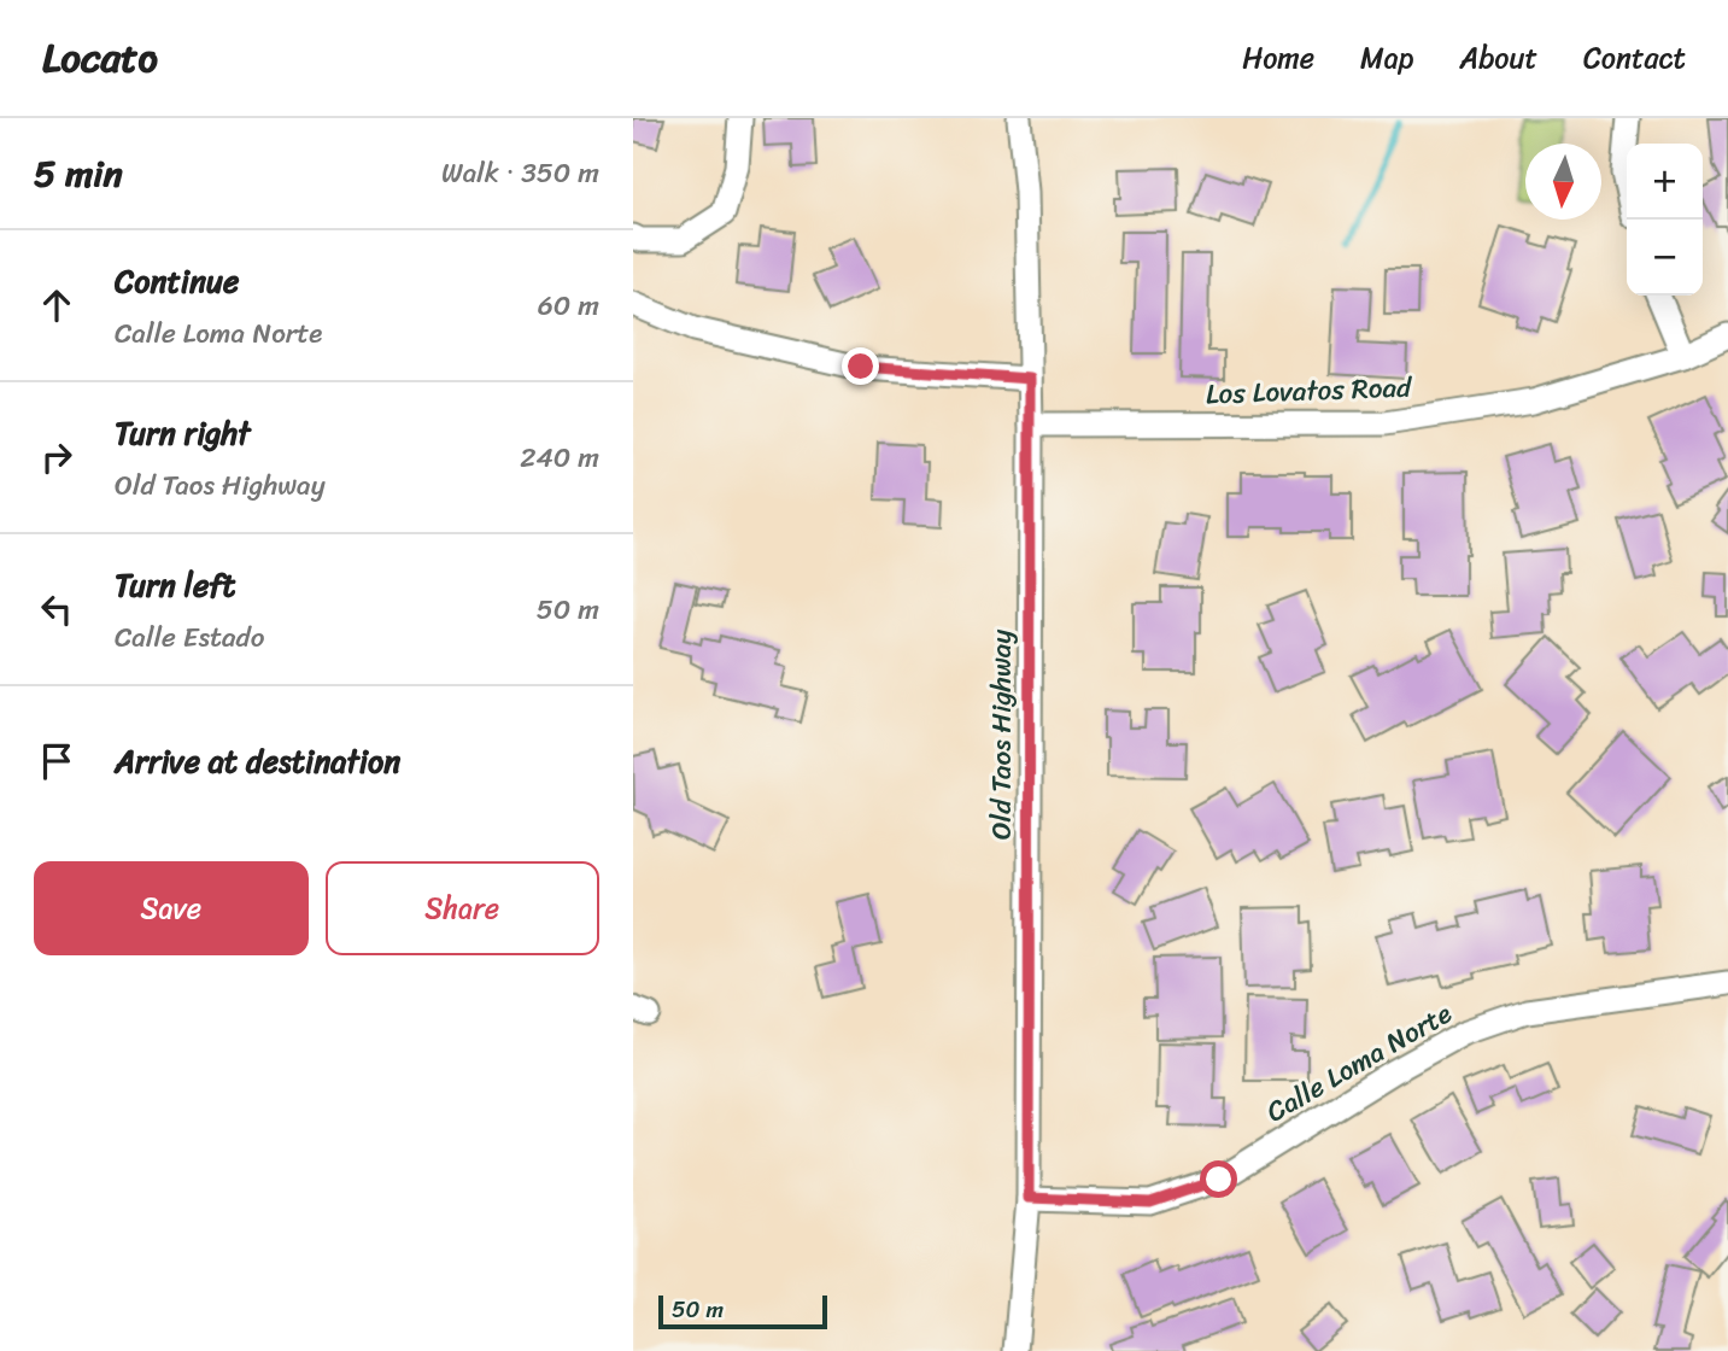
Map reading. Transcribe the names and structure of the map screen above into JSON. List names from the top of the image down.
{
  "streets": {
    "street": ["Los Lovatos Road", "Old Taos Highway", "Calle Loma Norte"]
  },
  "crossings": [
    ["Los Lovatos Road", "Old Taos Highway"],
    ["Old Taos Highway", "Calle Loma Norte"]
  ],
  "scale_bar": "50 m",
  "north": "bottom",
  "page": {
    "header": "Locato",
    "nav": [
      "Home",
      "Map",
      "About",
      "Contact"
    ],
    "heading": ["5 min", "Walk · 350 m"],
    "map_buttons": ["+", "−"],
    "list": [
      ["Continue", "Calle Loma Norte", "60 m"],
      ["Turn right", "Old Taos Highway", "240 m"],
      ["Turn left", "Calle Estado", "50 m"],
      "Arrive at destination"
    ],
    "buttons": ["Save", "Share"],
    "scale": "50 m"
  }
}
